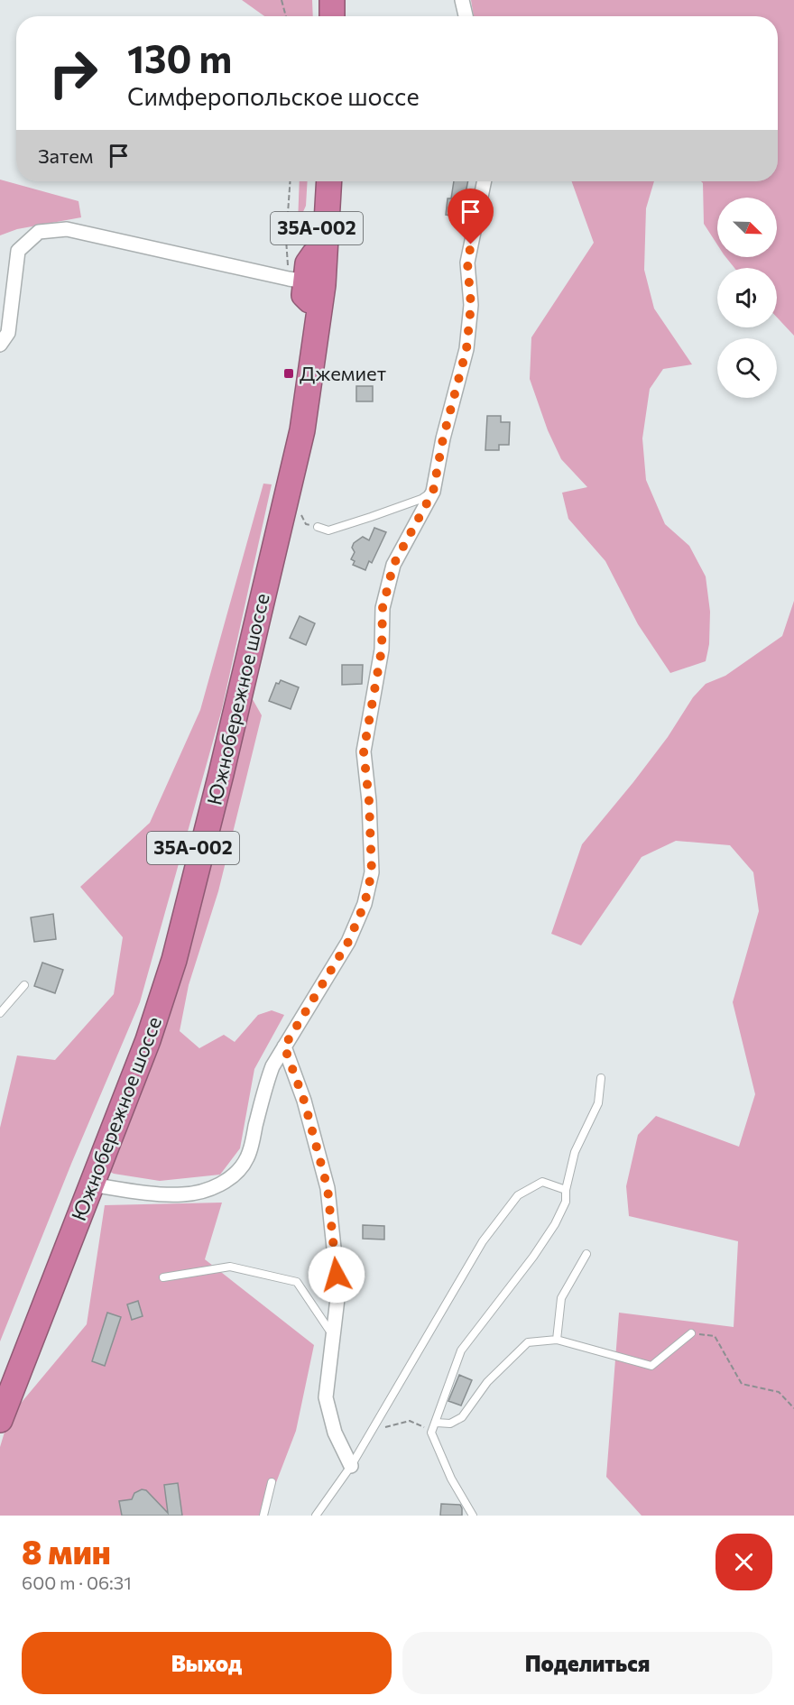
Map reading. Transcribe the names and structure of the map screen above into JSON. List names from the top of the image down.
{
  "streets": {
    "highway": ["35А-002", "Южнобережное шоссе"]
  },
  "places": {
    "transit": ["Джемиет"]
  },
  "north": "bottom right",
  "page": {
    "turn": ["130 m", "Симферопольское шоссе"],
    "then": "Затем",
    "heading": ["8 мин", "600 m · 06:31"],
    "buttons": ["Выход", "Поделиться"]
  }
}
